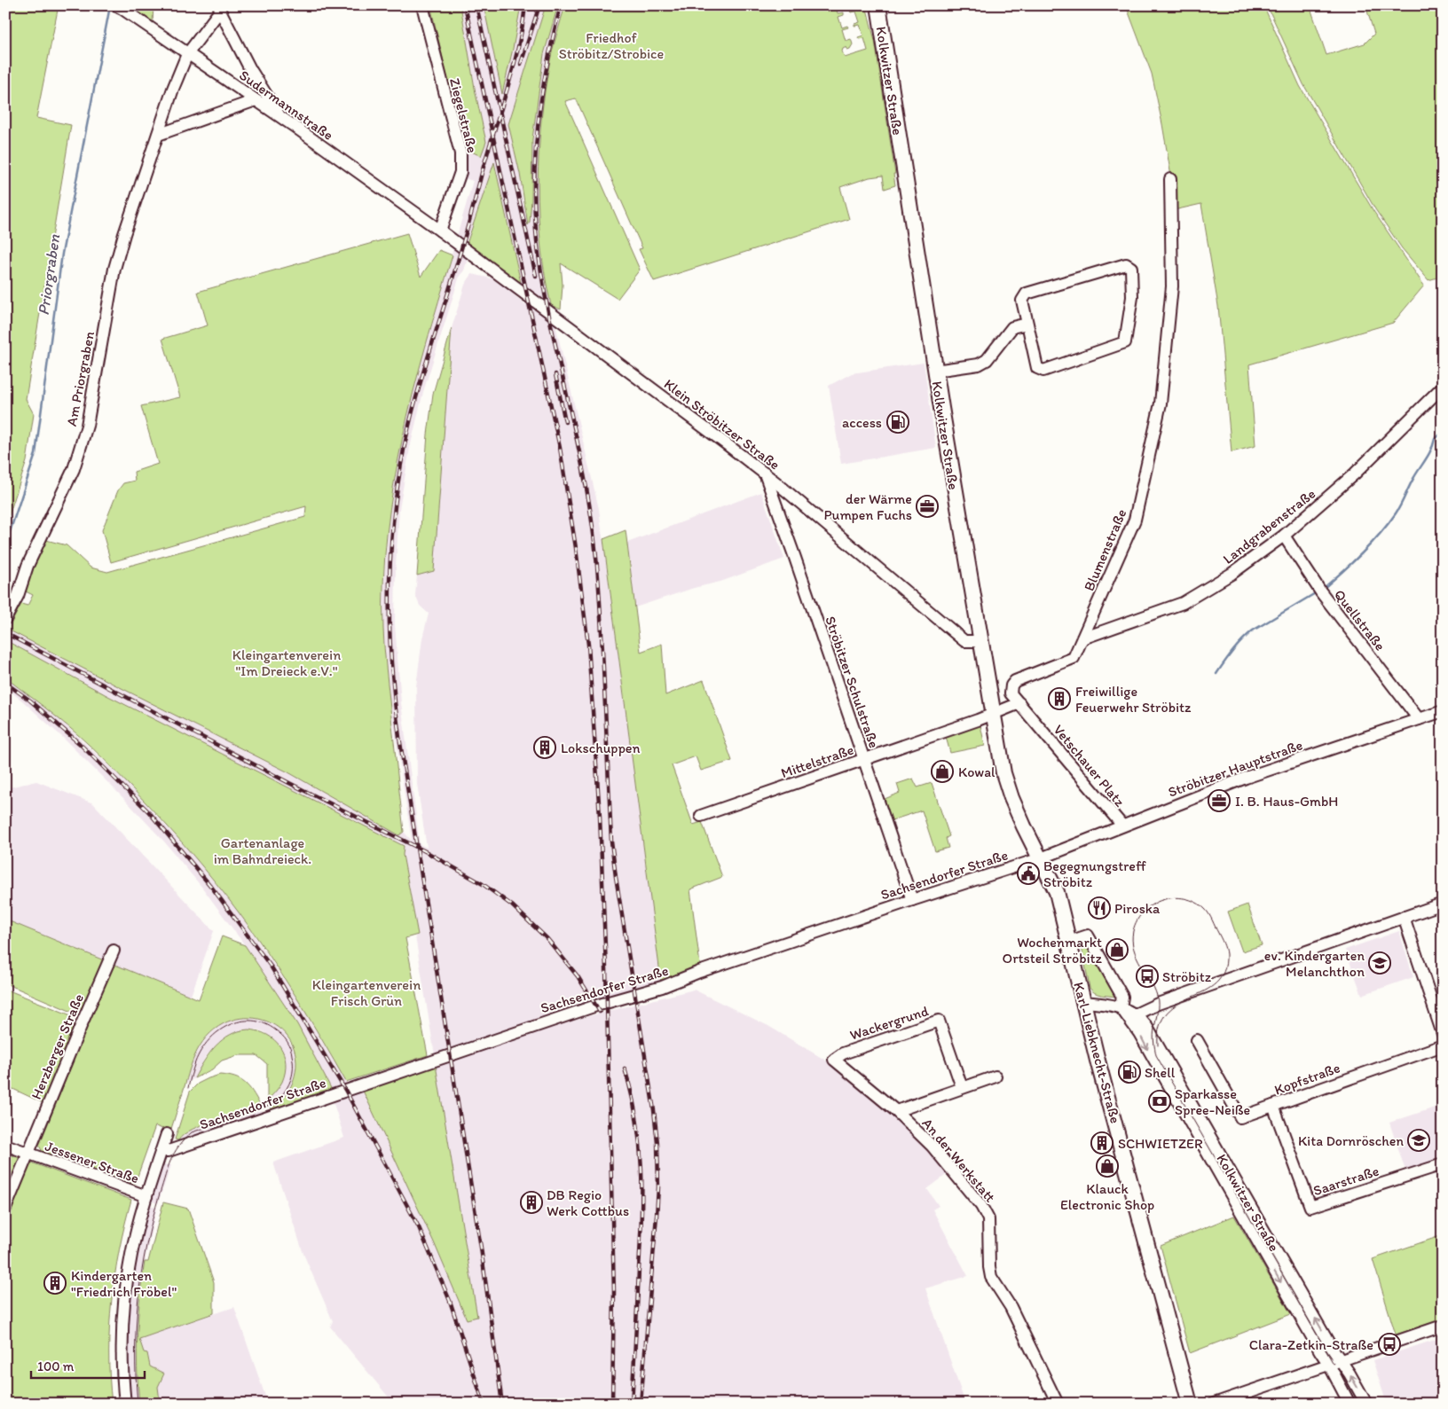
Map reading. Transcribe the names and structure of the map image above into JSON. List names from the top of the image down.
{
  "streets": {
    "main road": ["Kolkwitzer Straße", "Karl-Liebknecht-Straße"],
    "street": [
      "Sudermannstraße",
      "Ziegelstraße",
      "Am Priorgraben",
      "Klein Ströbitzer Straße",
      "Landgrabenstraße",
      "Blumenstraße",
      "Quellstraße",
      "Ströbitzer Schulstraße",
      "Mittelstraße",
      "Vetschauer Platz",
      "Ströbitzer Hauptstraße",
      "Sachsendorfer Straße",
      "Wackergrund",
      "Herzberger Straße",
      "Kopfstraße",
      "An der Werkstatt",
      "Jessener Straße",
      "Saarstraße"
    ]
  },
  "crossings": [
    ["Kolkwitzer Straße", "Klein Ströbitzer Straße"],
    ["Kolkwitzer Straße", "Mittelstraße"],
    ["Kolkwitzer Straße", "Ströbitzer Hauptstraße"],
    ["Kolkwitzer Straße", "Sachsendorfer Straße"],
    ["Kolkwitzer Straße", "Karl-Liebknecht-Straße"],
    ["Sudermannstraße", "Ziegelstraße"],
    ["Sudermannstraße", "Am Priorgraben"],
    ["Sudermannstraße", "Klein Ströbitzer Straße"],
    ["Ziegelstraße", "Klein Ströbitzer Straße"],
    ["Klein Ströbitzer Straße", "Ströbitzer Schulstraße"],
    ["Landgrabenstraße", "Blumenstraße"],
    ["Landgrabenstraße", "Quellstraße"],
    ["Blumenstraße", "Vetschauer Platz"],
    ["Quellstraße", "Ströbitzer Hauptstraße"],
    ["Ströbitzer Schulstraße", "Mittelstraße"],
    ["Ströbitzer Schulstraße", "Sachsendorfer Straße"],
    ["Vetschauer Platz", "Ströbitzer Hauptstraße"],
    ["Ströbitzer Hauptstraße", "Sachsendorfer Straße"],
    ["Ströbitzer Hauptstraße", "Karl-Liebknecht-Straße"],
    ["Sachsendorfer Straße", "Karl-Liebknecht-Straße"],
    ["Wackergrund", "An der Werkstatt"],
    ["Herzberger Straße", "Jessener Straße"],
    ["Kopfstraße", "Saarstraße"]
  ],
  "water": ["Priorgraben"],
  "parks": [
    "Friedhof Ströbitz/Strobice",
    "Kleingartenverein \"Im Dreieck e.V.\"",
    "Gartenanlage im Bahndreieck.",
    "Kleingartenverein Frisch Grün"
  ],
  "places": {
    "fuel station": ["access", "Shell"],
    "office": ["der Wärme Pumpen Fuchs", "I. B. Haus-GmbH"],
    "building": [
      "Freiwillige Feuerwehr Ströbitz",
      "Lokschuppen",
      "SCHWIETZER",
      "DB Regio Werk Cottbus",
      "Kindergarten \"Friedrich Fröbel\""
    ],
    "shop": ["Kowal", "Wochenmarkt Ortsteil Ströbitz", "Klauck Electronic Shop"],
    "public building": ["Begegnungstreff Ströbitz"],
    "restaurant": ["Piroska"],
    "school or university": ["ev. Kindergarten Melanchthon", "Kita Dornröschen"],
    "bus stop": ["Ströbitz", "Clara-Zetkin-Straße"],
    "bank": ["Sparkasse Spree-Neiße"]
  },
  "scale_bar": "100 m"
}
